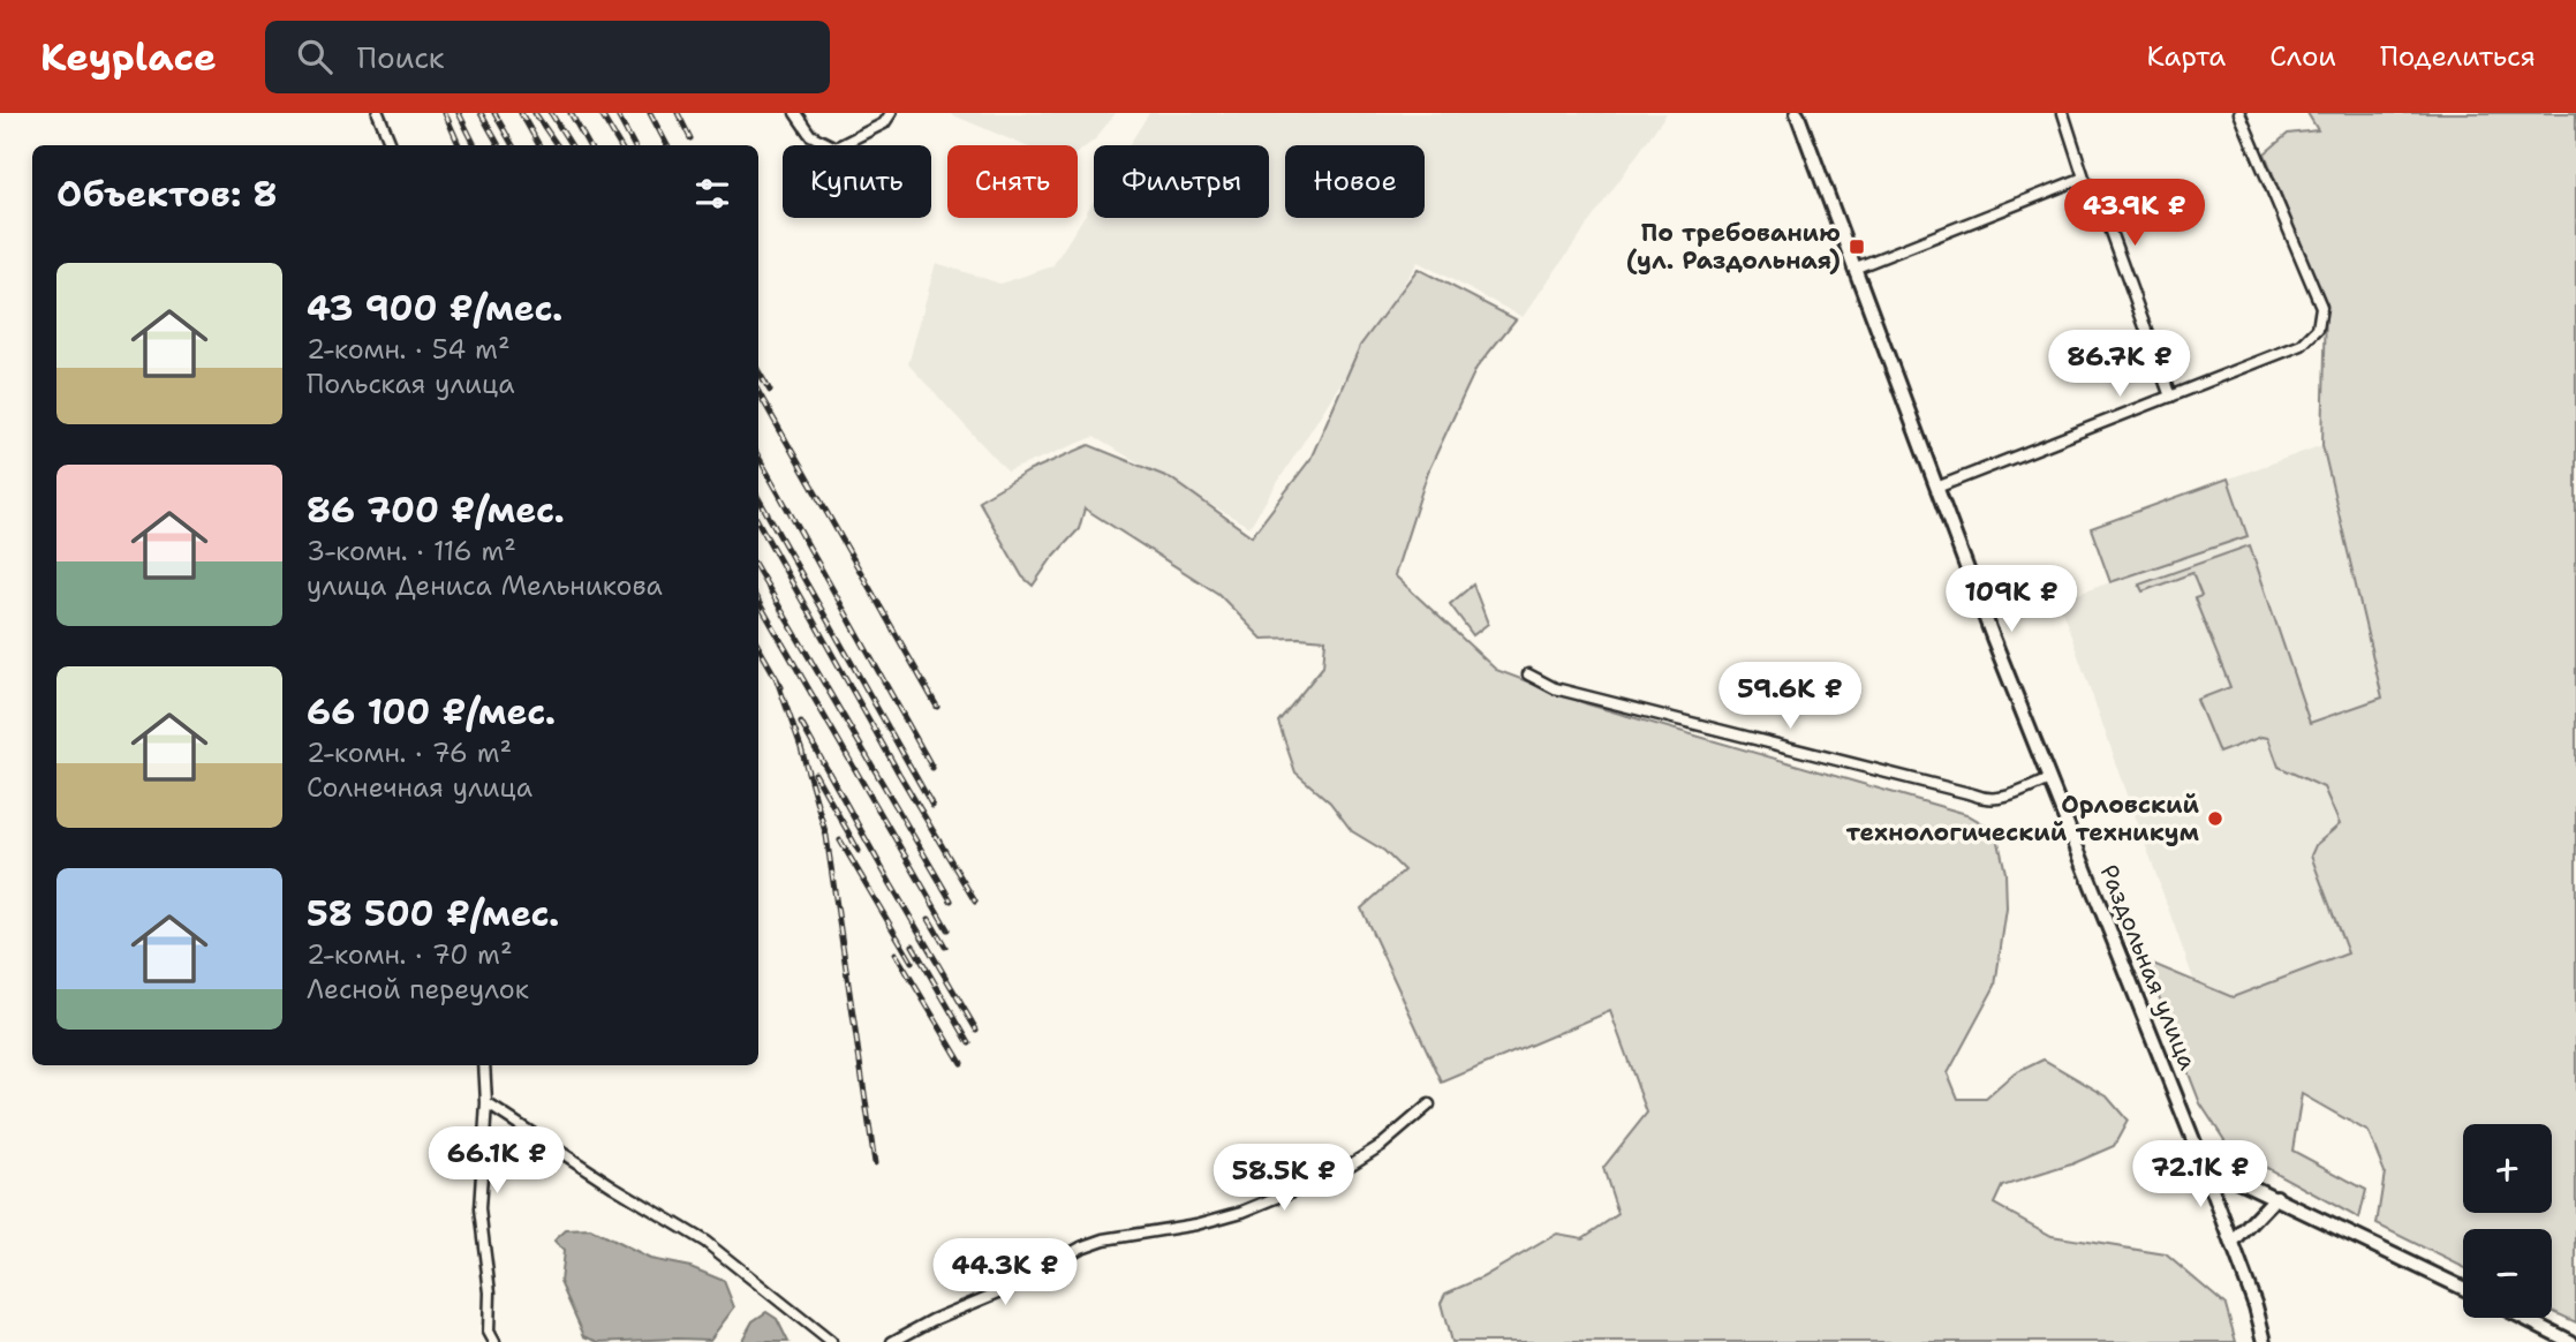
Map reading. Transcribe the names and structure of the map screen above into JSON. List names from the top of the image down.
{
  "streets": {
    "main road": ["Раздольная улица"]
  },
  "places": {
    "transit": ["По требованию (ул. Раздольная)"],
    "other": ["Орловский технологический техникум"]
  },
  "page": {
    "header": "Keyplace",
    "search": "Поиск",
    "nav": ["Карта", "Слои", "Поделиться"],
    "chip": [
      "Купить",
      "Снять",
      "Фильтры",
      "Новое"
    ],
    "heading": "Объектов: 8",
    "price": [
      "43.9K ₽",
      "86.7K ₽",
      "109K ₽",
      "59.6K ₽",
      "66.1K ₽",
      "72.1K ₽",
      "58.5K ₽",
      "44.3K ₽"
    ],
    "list": [
      {
        "name": "43 900 ₽/мес.",
        "note": "2-комн. · 54 m² · Польская улица"
      },
      {
        "name": "86 700 ₽/мес.",
        "note": "3-комн. · 116 m² · улица Дениса Мельникова"
      },
      {
        "name": "66 100 ₽/мес.",
        "note": "2-комн. · 76 m² · Солнечная улица"
      },
      {
        "name": "58 500 ₽/мес.",
        "note": "2-комн. · 70 m² · Лесной переулок"
      }
    ],
    "map_buttons": ["+", "−"]
  }
}
